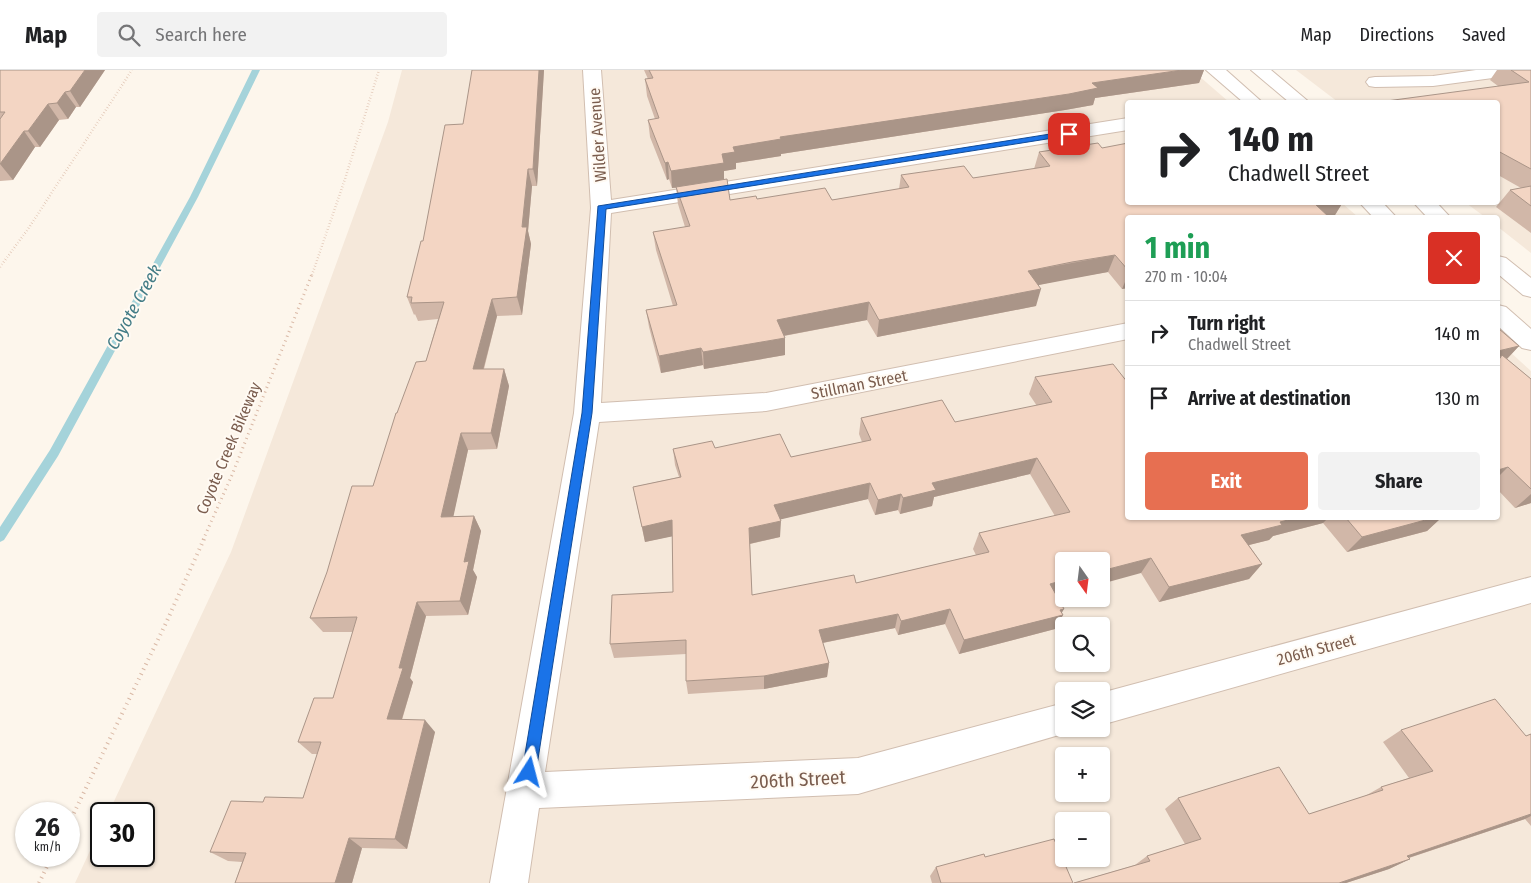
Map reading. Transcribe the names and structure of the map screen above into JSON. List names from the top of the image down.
{
  "streets": {
    "street": ["Wilder Avenue", "Stillman Street", "206th Street"],
    "path": ["Coyote Creek Bikeway"]
  },
  "crossings": [
    ["Wilder Avenue", "Stillman Street"],
    ["Wilder Avenue", "206th Street"]
  ],
  "water": ["Coyote Creek"],
  "north": "bottom",
  "page": {
    "header": "Map",
    "search": "Search here",
    "nav": ["Map", "Directions", "Saved"],
    "turn": ["140 m", "Chadwell Street"],
    "heading": ["1 min", "270 m · 10:04"],
    "list": [
      {
        "name": "Turn right",
        "note": "Chadwell Street",
        "value": "140 m"
      },
      {
        "name": "Arrive at destination",
        "value": "130 m"
      }
    ],
    "buttons": ["Exit", "Share"],
    "map_buttons": ["+", "−"],
    "speed": "26 km/h",
    "limit": "30"
  }
}
